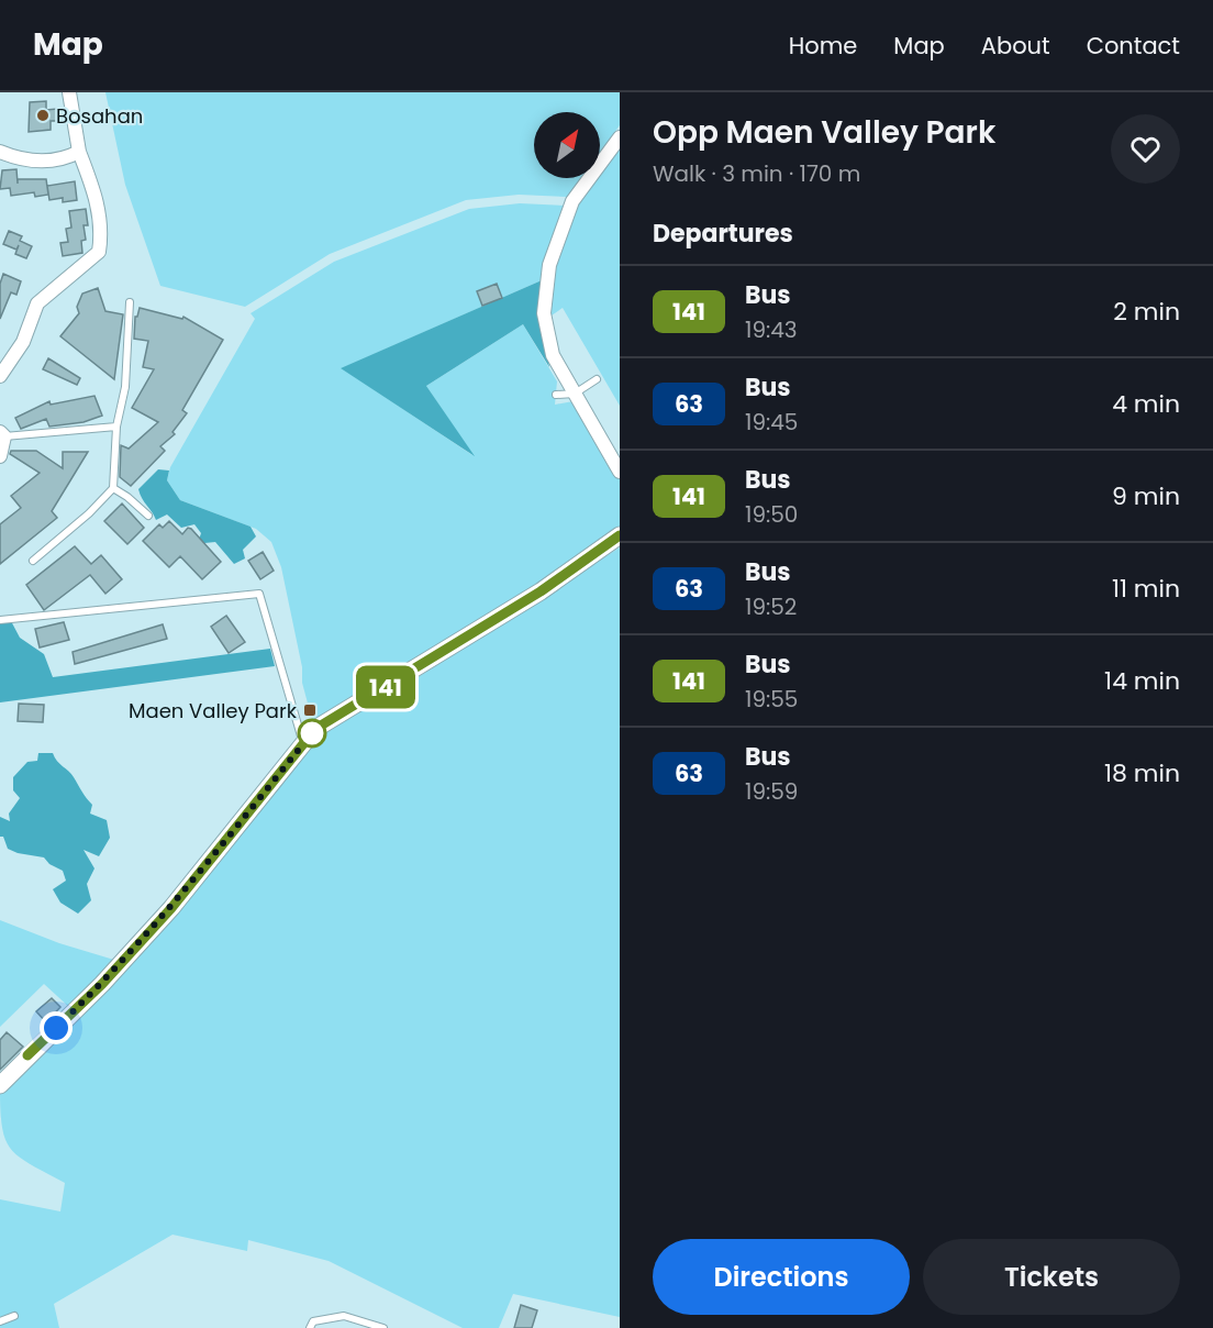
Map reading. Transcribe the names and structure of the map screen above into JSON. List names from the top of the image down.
{
  "places": {
    "other": ["Bosahan"],
    "transit": ["Maen Valley Park"]
  },
  "lines": ["bus line 141"],
  "north": "top right",
  "page": {
    "header": "Map",
    "nav": [
      "Home",
      "Map",
      "About",
      "Contact"
    ],
    "on_map": "141",
    "heading": [
      ["Opp Maen Valley Park", "Walk · 3 min · 170 m"],
      "Departures"
    ],
    "list": [
      {
        "mark": "141",
        "name": "Bus",
        "note": "19:43",
        "value": "2 min"
      },
      {
        "mark": "63",
        "name": "Bus",
        "note": "19:45",
        "value": "4 min"
      },
      {
        "mark": "141",
        "name": "Bus",
        "note": "19:50",
        "value": "9 min"
      },
      {
        "mark": "63",
        "name": "Bus",
        "note": "19:52",
        "value": "11 min"
      },
      {
        "mark": "141",
        "name": "Bus",
        "note": "19:55",
        "value": "14 min"
      },
      {
        "mark": "63",
        "name": "Bus",
        "note": "19:59",
        "value": "18 min"
      }
    ],
    "buttons": ["Directions", "Tickets"]
  }
}
